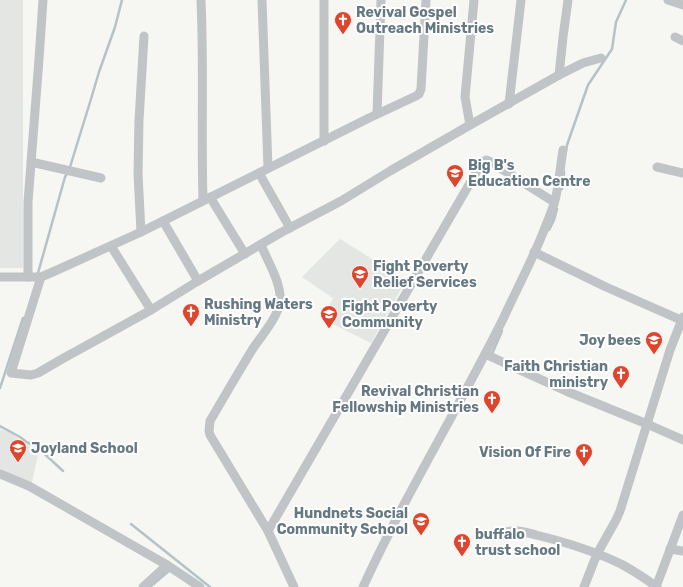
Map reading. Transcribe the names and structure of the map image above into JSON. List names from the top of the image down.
{
  "places": {
    "church": [
      "Revival Gospel Outreach Ministries",
      "Rushing Waters Ministry",
      "Faith Christian ministry",
      "Revival Christian Fellowship Ministries",
      "Vision Of Fire",
      "buffalo trust school"
    ],
    "school or university": [
      "Big B's Education Centre",
      "Fight Poverty Relief Services",
      "Fight Poverty Community",
      "Joy bees",
      "Joyland School",
      "Hundnets Social Community School"
    ]
  }
}
